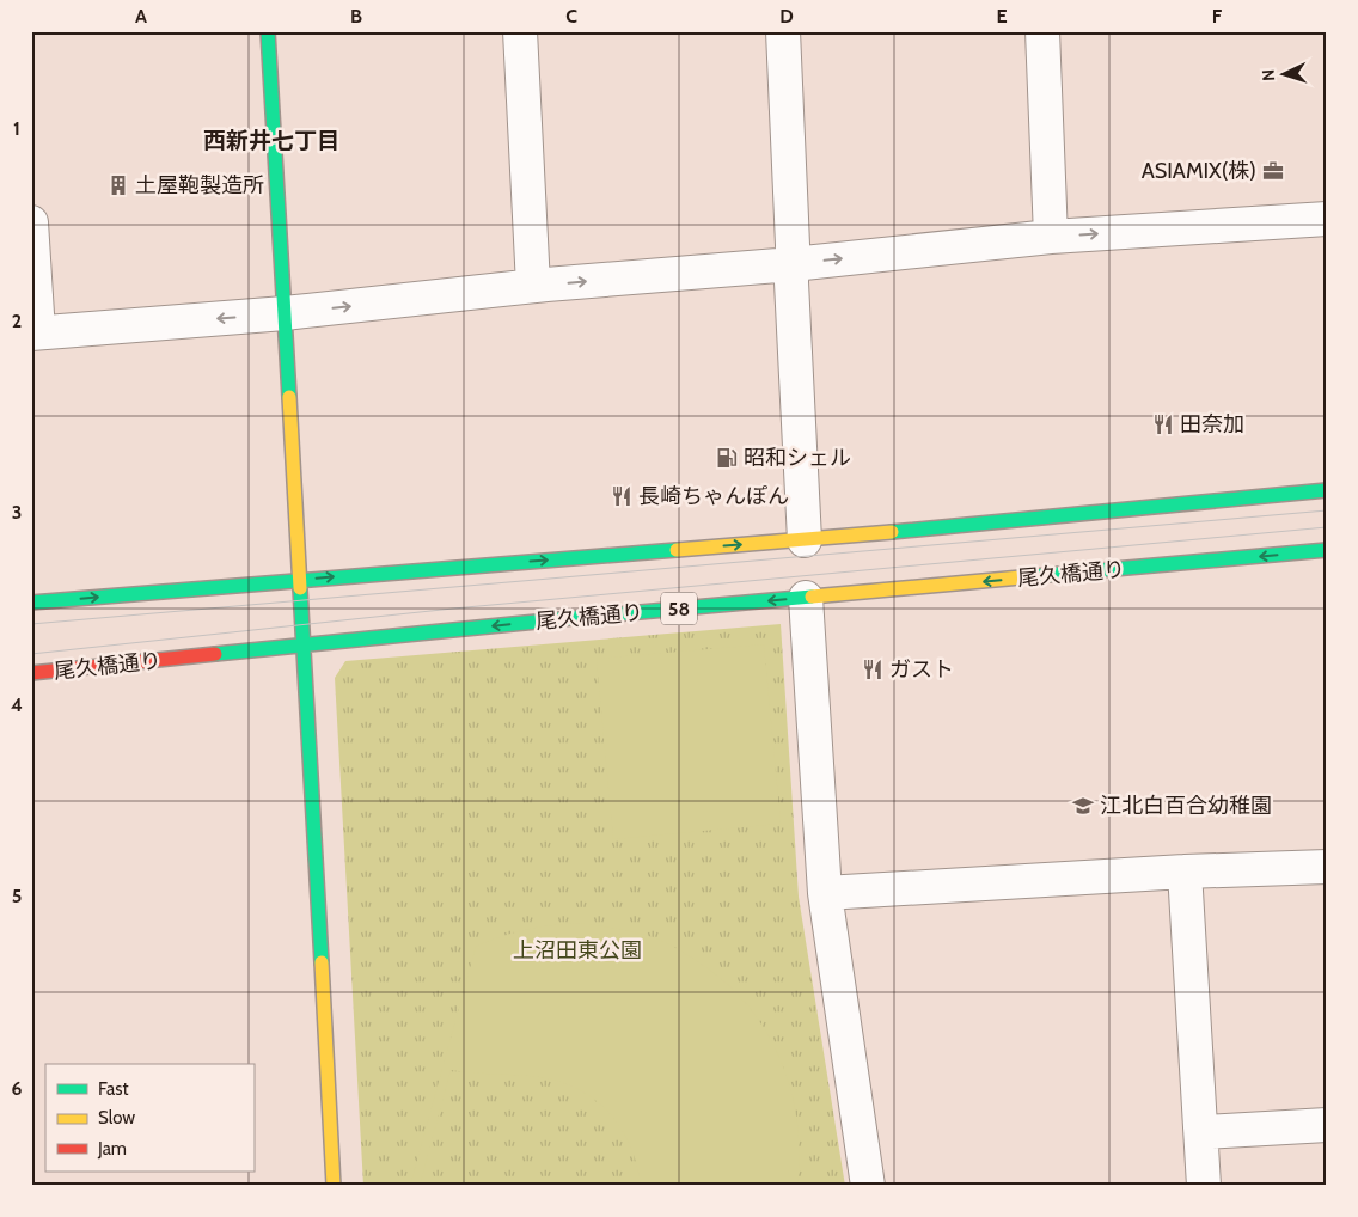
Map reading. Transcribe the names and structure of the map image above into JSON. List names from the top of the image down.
{
  "streets": {
    "main road": ["尾久橋通り", "58"]
  },
  "districts": ["西新井七丁目"],
  "parks": ["上沼田東公園"],
  "places": {
    "office": ["ASIAMIX(株)"],
    "building": ["土屋鞄製造所"],
    "restaurant": ["田奈加", "長崎ちゃんぽん", "ガスト"],
    "fuel station": ["昭和シェル"],
    "school or university": ["江北白百合幼稚園"]
  },
  "legend": ["Fast", "Slow", "Jam"],
  "north": "left",
  "grid": {
    "columns": [
      "A",
      "B",
      "C",
      "D",
      "E",
      "F"
    ],
    "rows": [
      "1",
      "2",
      "3",
      "4",
      "5",
      "6"
    ]
  }
}
